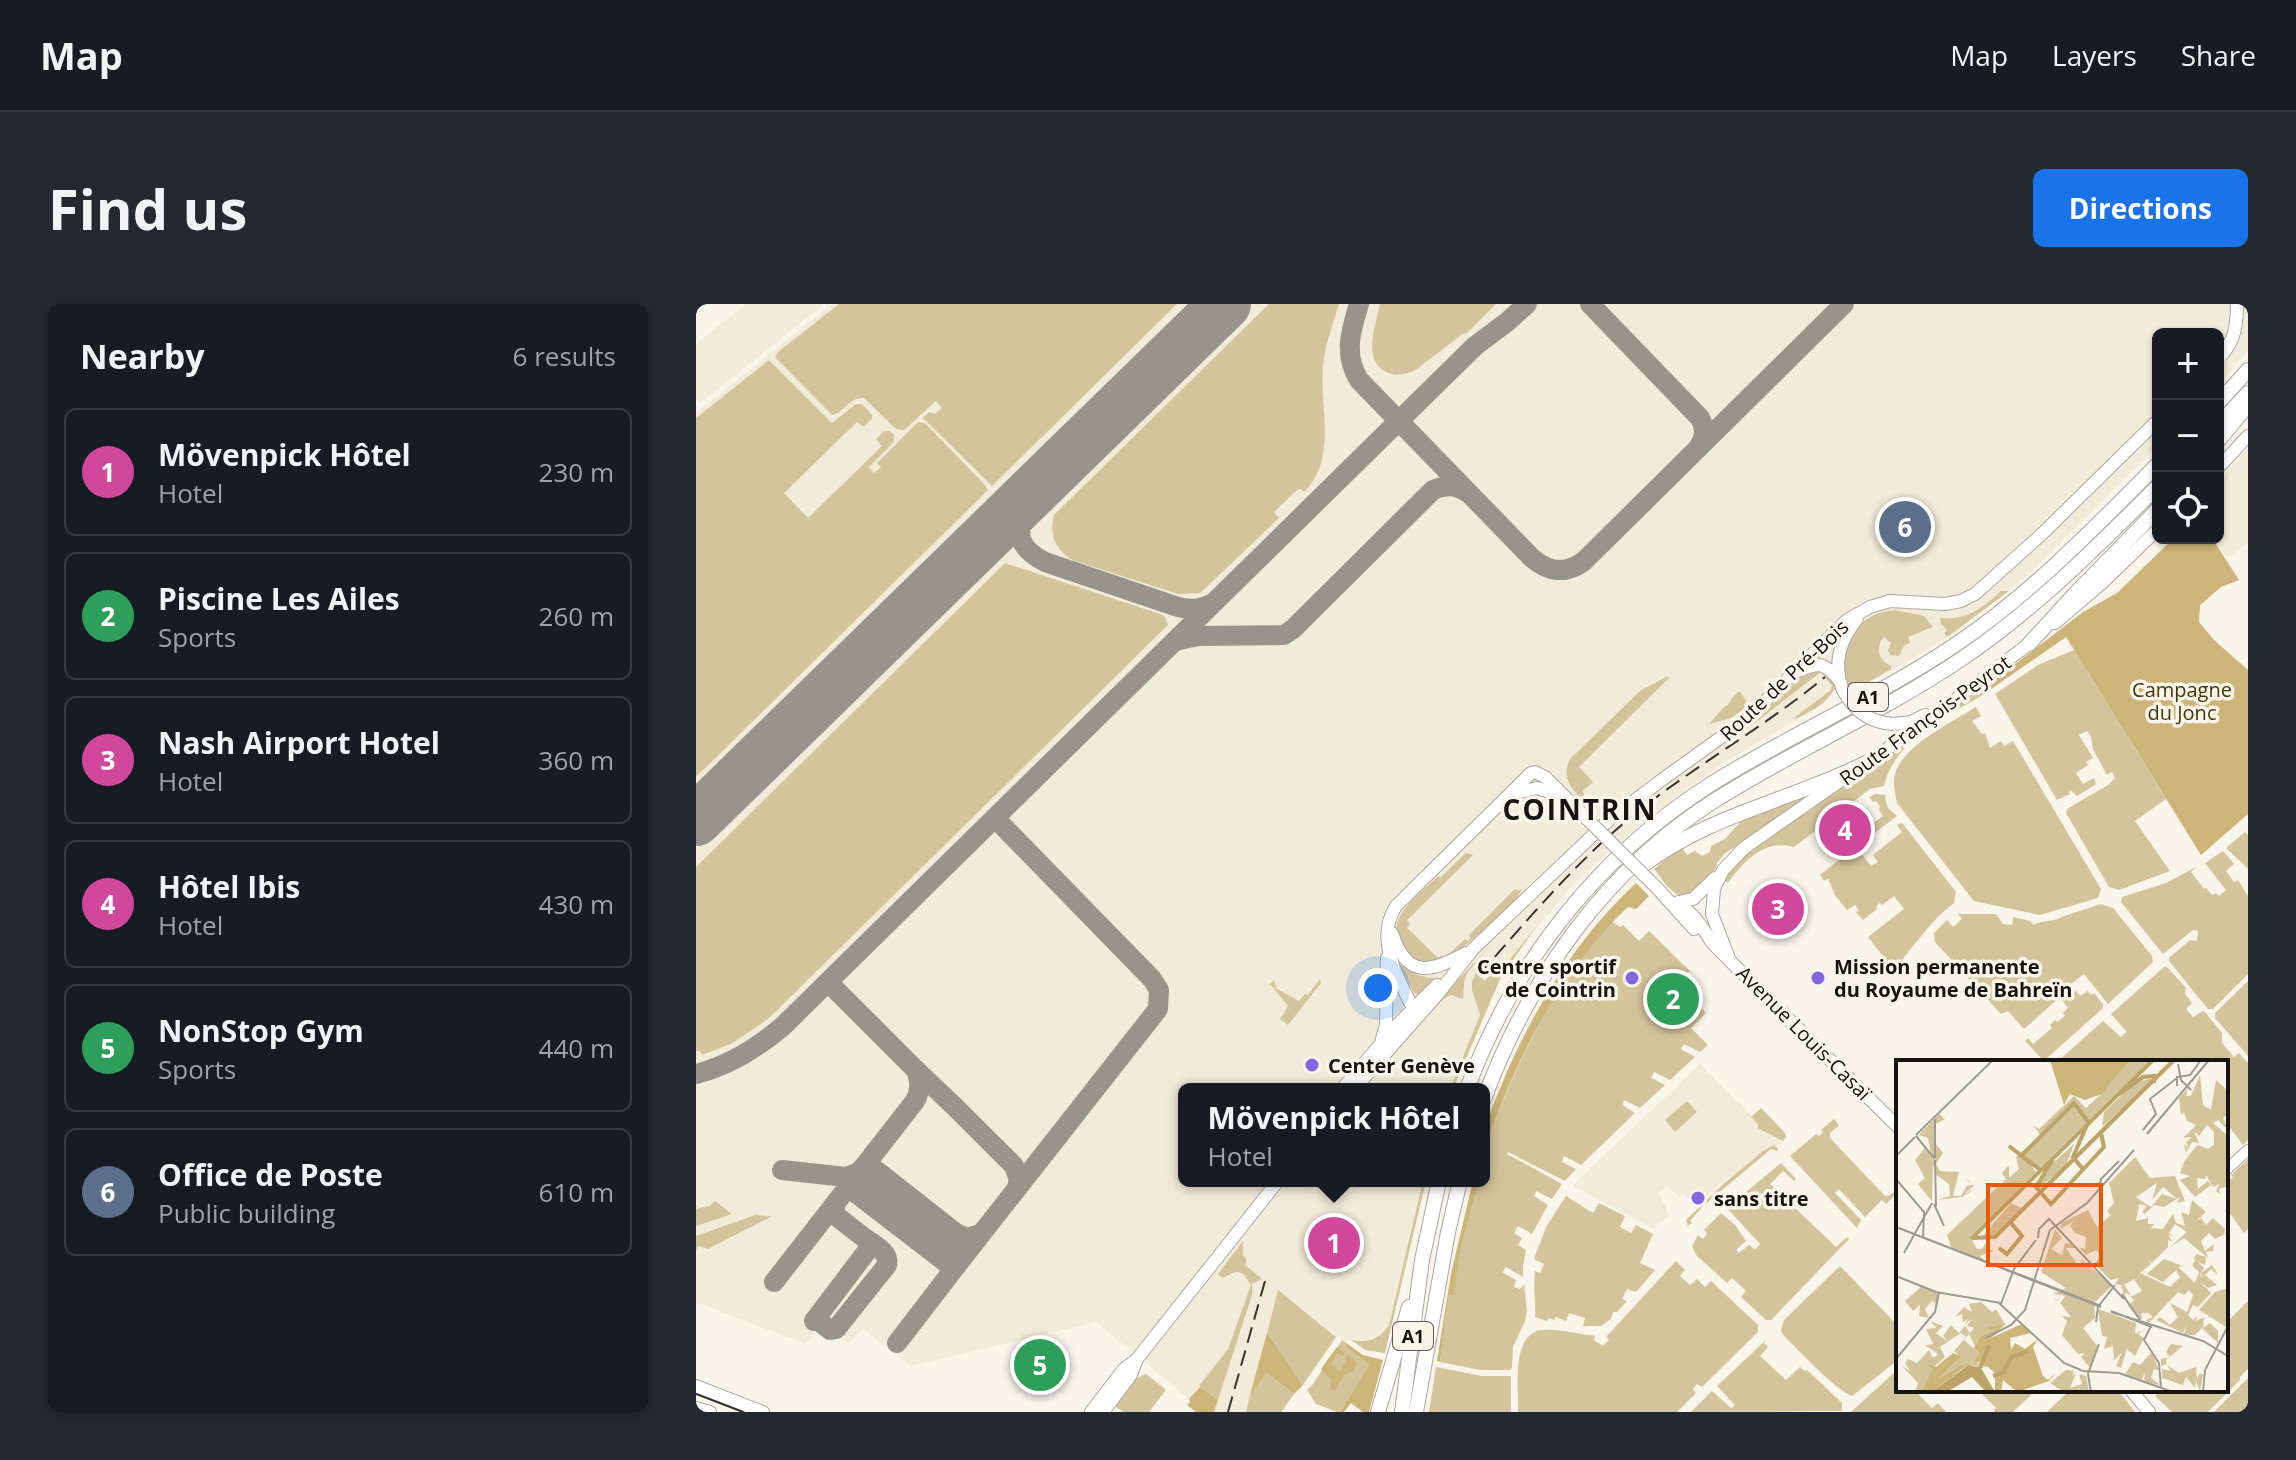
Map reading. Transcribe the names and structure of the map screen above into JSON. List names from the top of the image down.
{
  "streets": {
    "highway": ["A1"],
    "main road": ["Route de Pré-Bois", "Route François-Peyrot", "Avenue Louis-Casaï"]
  },
  "crossings": [
    ["Route François-Peyrot", "Avenue Louis-Casaï"]
  ],
  "districts": ["COINTRIN"],
  "parks": ["Campagne du Jonc"],
  "places": [
    "Centre sportif de Cointrin",
    "Mission permanente du Royaume de Bahreïn",
    "Center Genève",
    "sans titre"
  ],
  "page": {
    "header": "Map",
    "nav": ["Map", "Layers", "Share"],
    "buttons": "Directions",
    "title": "Find us",
    "heading": ["Nearby", "6 results"],
    "map_buttons": ["+", "−"],
    "list": [
      {
        "mark": "1",
        "name": "Mövenpick Hôtel",
        "note": "Hotel",
        "value": "230 m"
      },
      {
        "mark": "2",
        "name": "Piscine Les Ailes",
        "note": "Sports",
        "value": "260 m"
      },
      {
        "mark": "3",
        "name": "Nash Airport Hotel",
        "note": "Hotel",
        "value": "360 m"
      },
      {
        "mark": "4",
        "name": "Hôtel Ibis",
        "note": "Hotel",
        "value": "430 m"
      },
      {
        "mark": "5",
        "name": "NonStop Gym",
        "note": "Sports",
        "value": "440 m"
      },
      {
        "mark": "6",
        "name": "Office de Poste",
        "note": "Public building",
        "value": "610 m"
      }
    ],
    "pins": [
      "6",
      "4",
      "3",
      "2",
      "1",
      "5"
    ],
    "popup": ["Mövenpick Hôtel", "Hotel"]
  }
}
